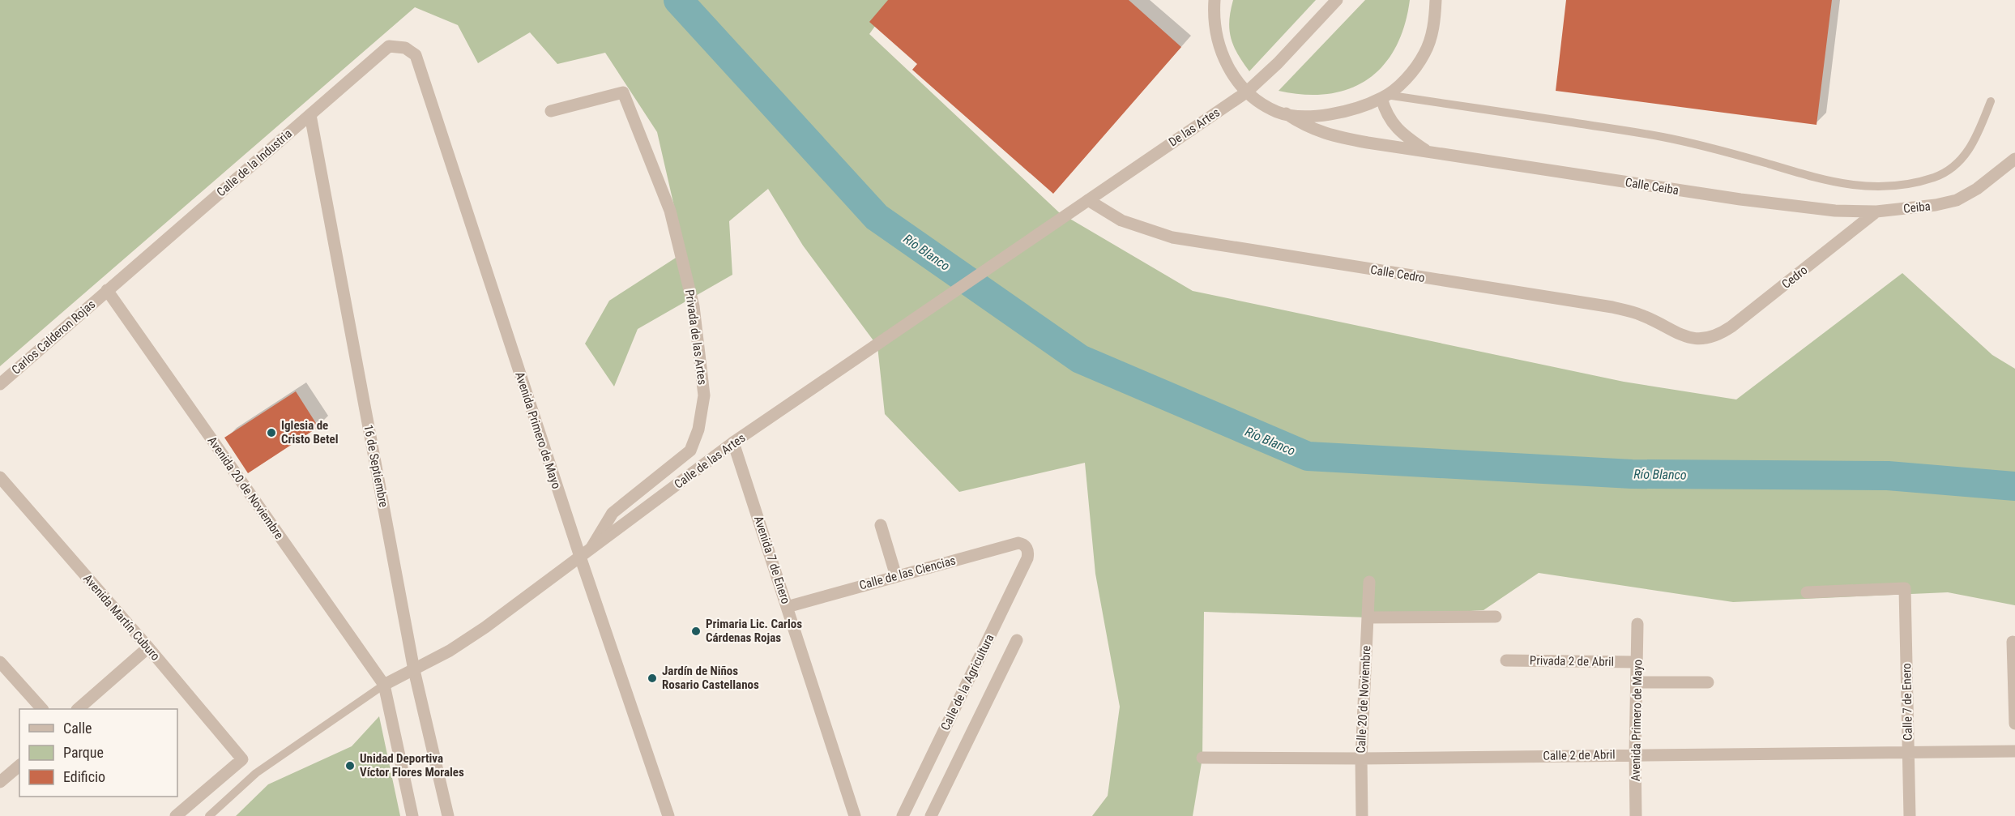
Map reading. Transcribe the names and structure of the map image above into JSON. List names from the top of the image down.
{
  "streets": {
    "street": [
      "De las Artes",
      "Calle de la Industria",
      "Calle Ceiba",
      "Ceiba",
      "Calle Cedro",
      "Cedro",
      "Carlos Calderon Rojas",
      "Privada de las Artes",
      "Avenida Primero de Mayo",
      "Calle de las Artes",
      "16 de Septiembre",
      "Avenida 20 de Noviembre",
      "Avenida 7 de Enero",
      "Calle de las Ciencias",
      "Avenida Martín Cuburo",
      "Privada 2 de Abril",
      "Calle de la Agricultura",
      "Calle 20 de Noviembre",
      "Calle 7 de Enero",
      "Calle 2 de Abril"
    ]
  },
  "crossings": [
    ["De las Artes", "Calle Cedro"],
    ["De las Artes", "Calle de las Artes"],
    ["Calle de la Industria", "Carlos Calderon Rojas"],
    ["Calle de la Industria", "Avenida Primero de Mayo"],
    ["Calle de la Industria", "16 de Septiembre"],
    ["Calle de la Industria", "Avenida 20 de Noviembre"],
    ["Calle Ceiba", "Ceiba"],
    ["Calle Ceiba", "Cedro"],
    ["Ceiba", "Cedro"],
    ["Calle Cedro", "Cedro"],
    ["Carlos Calderon Rojas", "Avenida 20 de Noviembre"],
    ["Privada de las Artes", "Calle de las Artes"],
    ["Avenida Primero de Mayo", "Calle de las Artes"],
    ["Avenida Primero de Mayo", "Privada 2 de Abril"],
    ["Avenida Primero de Mayo", "Calle 2 de Abril"],
    ["Calle de las Artes", "16 de Septiembre"],
    ["Calle de las Artes", "Avenida 20 de Noviembre"],
    ["Calle de las Artes", "Avenida 7 de Enero"],
    ["Avenida 7 de Enero", "Calle de las Ciencias"],
    ["Calle de las Ciencias", "Calle de la Agricultura"],
    ["Calle 20 de Noviembre", "Calle 2 de Abril"],
    ["Calle 7 de Enero", "Calle 2 de Abril"]
  ],
  "water": ["Río Blanco"],
  "places": [
    "Iglesia de Cristo Betel",
    "Primaria Lic. Carlos Cárdenas Rojas",
    "Jardín de Niños Rosario Castellanos",
    "Unidad Deportiva Víctor Flores Morales"
  ],
  "legend": ["Calle", "Parque", "Edificio"]
}
